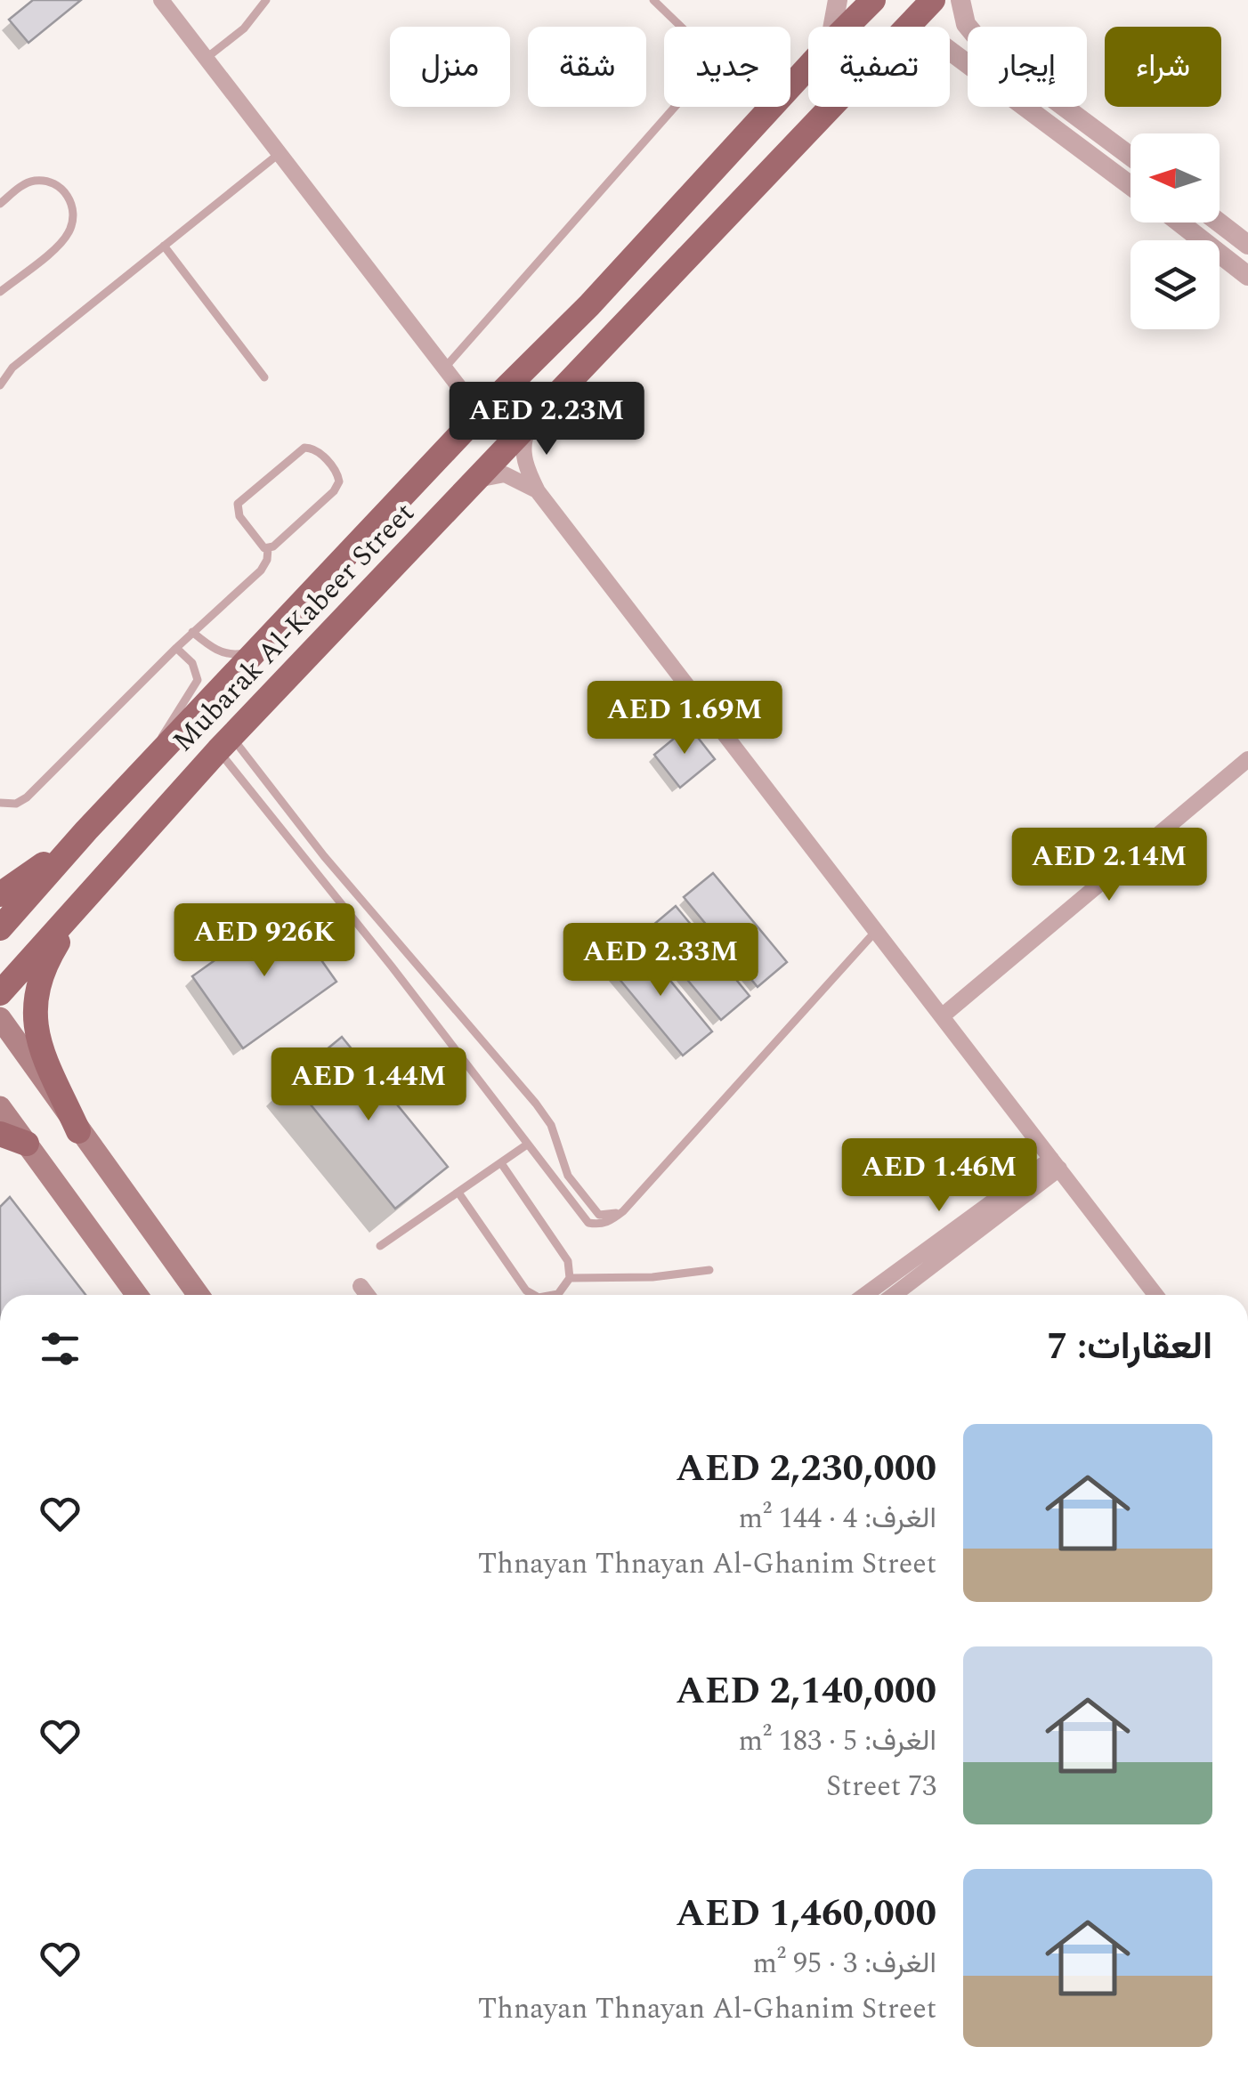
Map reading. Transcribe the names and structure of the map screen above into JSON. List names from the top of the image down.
{
  "streets": {
    "main road": ["Mubarak Al-Kabeer Street"]
  },
  "north": "left",
  "page": {
    "chip": [
      "شراء",
      "إيجار",
      "تصفية",
      "جديد",
      "شقة",
      "منزل"
    ],
    "price": [
      "AED 2.23M",
      "AED 1.69M",
      "AED 2.14M",
      "AED 926K",
      "AED 2.33M",
      "AED 1.44M",
      "AED 1.46M"
    ],
    "heading": "العقارات: 7",
    "list": [
      {
        "name": "AED 2,230,000",
        "note": "الغرف: 4 · 144 m² · Thnayan Thnayan Al-Ghanim Street"
      },
      {
        "name": "AED 2,140,000",
        "note": "الغرف: 5 · 183 m² · Street 73"
      },
      {
        "name": "AED 1,460,000",
        "note": "الغرف: 3 · 95 m² · Thnayan Thnayan Al-Ghanim Street"
      }
    ]
  }
}
